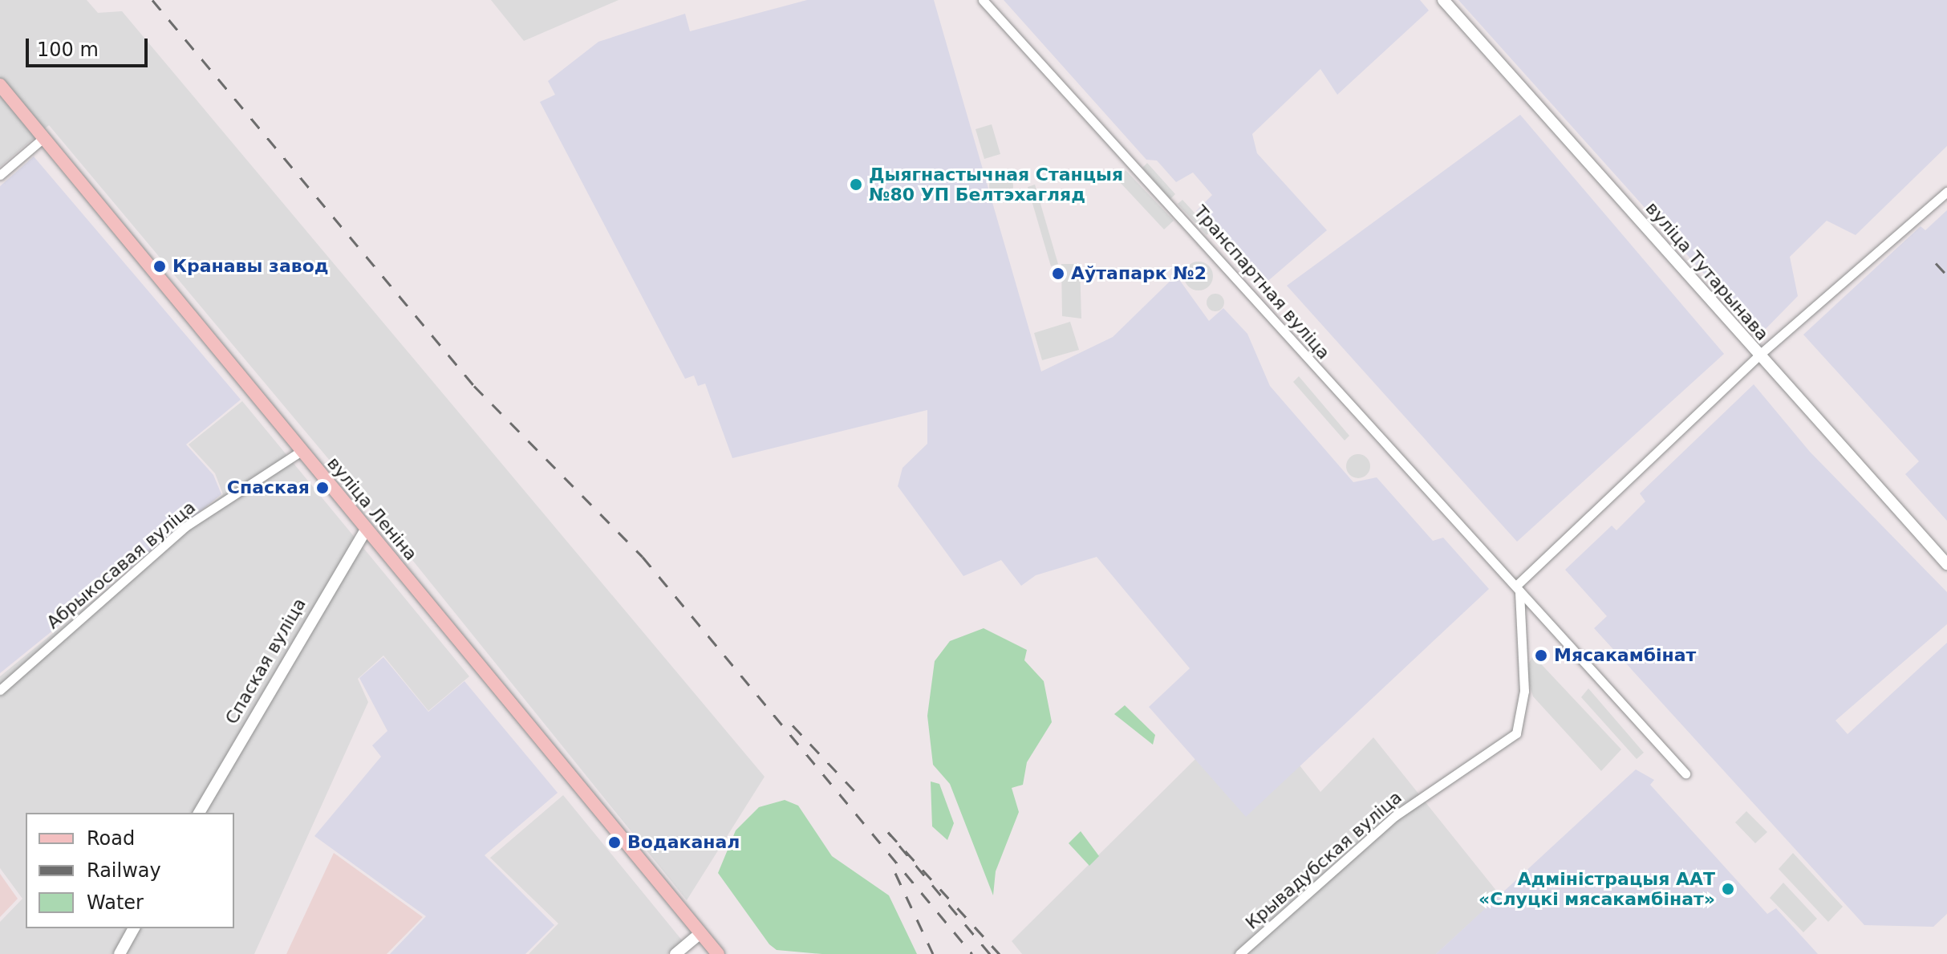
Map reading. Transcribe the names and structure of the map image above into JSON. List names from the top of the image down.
{
  "streets": {
    "main road": ["вуліца Леніна"],
    "street": [
      "вуліца Тутарынава",
      "Транспартная вуліца",
      "Абрыкосавая вуліца",
      "Спаская вуліца",
      "Крывадубская вуліца"
    ]
  },
  "crossings": [
    ["Транспартная вуліца", "Крывадубская вуліца"],
    ["вуліца Леніна", "Абрыкосавая вуліца"],
    ["вуліца Леніна", "Спаская вуліца"]
  ],
  "places": [
    "Дыягнастычная Станцыя №80 УП Белтэхагляд",
    "Кранавы завод",
    "Аўтапарк №2",
    "Спаская",
    "Мясакамбінат",
    "Водаканал",
    "Адміністрацыя ААТ «Слуцкі мясакамбінат»"
  ],
  "legend": ["Road", "Railway", "Water"],
  "scale_bar": "100 m"
}
